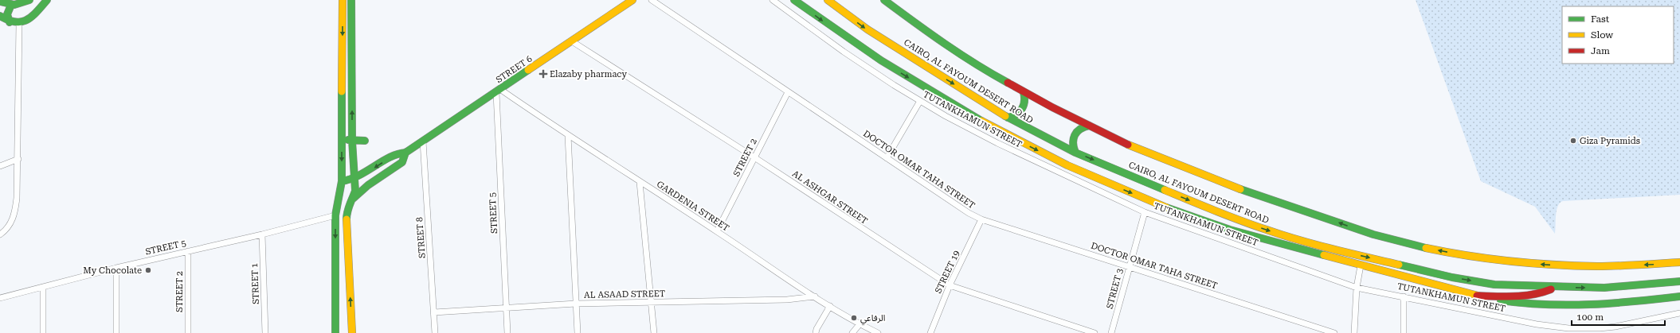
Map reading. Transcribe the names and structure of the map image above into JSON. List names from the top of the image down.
{
  "streets": {
    "main road": ["STREET 6", "CAIRO, AL FAYOUM DESERT ROAD"],
    "street": [
      "TUTANKHAMUN STREET",
      "STREET 2",
      "DOCTOR OMAR TAHA STREET",
      "AL ASHGAR STREET",
      "GARDENIA STREET",
      "STREET 5",
      "STREET 8",
      "STREET 19",
      "STREET 1",
      "STREET 3",
      "AL ASAAD STREET"
    ]
  },
  "crossings": [
    ["STREET 6", "AL ASHGAR STREET"],
    ["STREET 6", "GARDENIA STREET"],
    ["STREET 6", "STREET 5"],
    ["STREET 6", "STREET 8"],
    ["TUTANKHAMUN STREET", "STREET 3"],
    ["STREET 2", "DOCTOR OMAR TAHA STREET"],
    ["STREET 2", "AL ASHGAR STREET"],
    ["STREET 2", "GARDENIA STREET"],
    ["STREET 2", "STREET 5"],
    ["DOCTOR OMAR TAHA STREET", "STREET 19"],
    ["DOCTOR OMAR TAHA STREET", "STREET 3"],
    ["AL ASHGAR STREET", "STREET 19"],
    ["GARDENIA STREET", "STREET 5"],
    ["GARDENIA STREET", "AL ASAAD STREET"],
    ["STREET 5", "STREET 1"],
    ["STREET 5", "AL ASAAD STREET"],
    ["STREET 8", "AL ASAAD STREET"]
  ],
  "places": {
    "health": ["Elazaby pharmacy"],
    "other": ["Giza Pyramids", "My Chocolate", "الرفاعي"]
  },
  "legend": ["Fast", "Slow", "Jam"],
  "scale_bar": "100 m"
}
